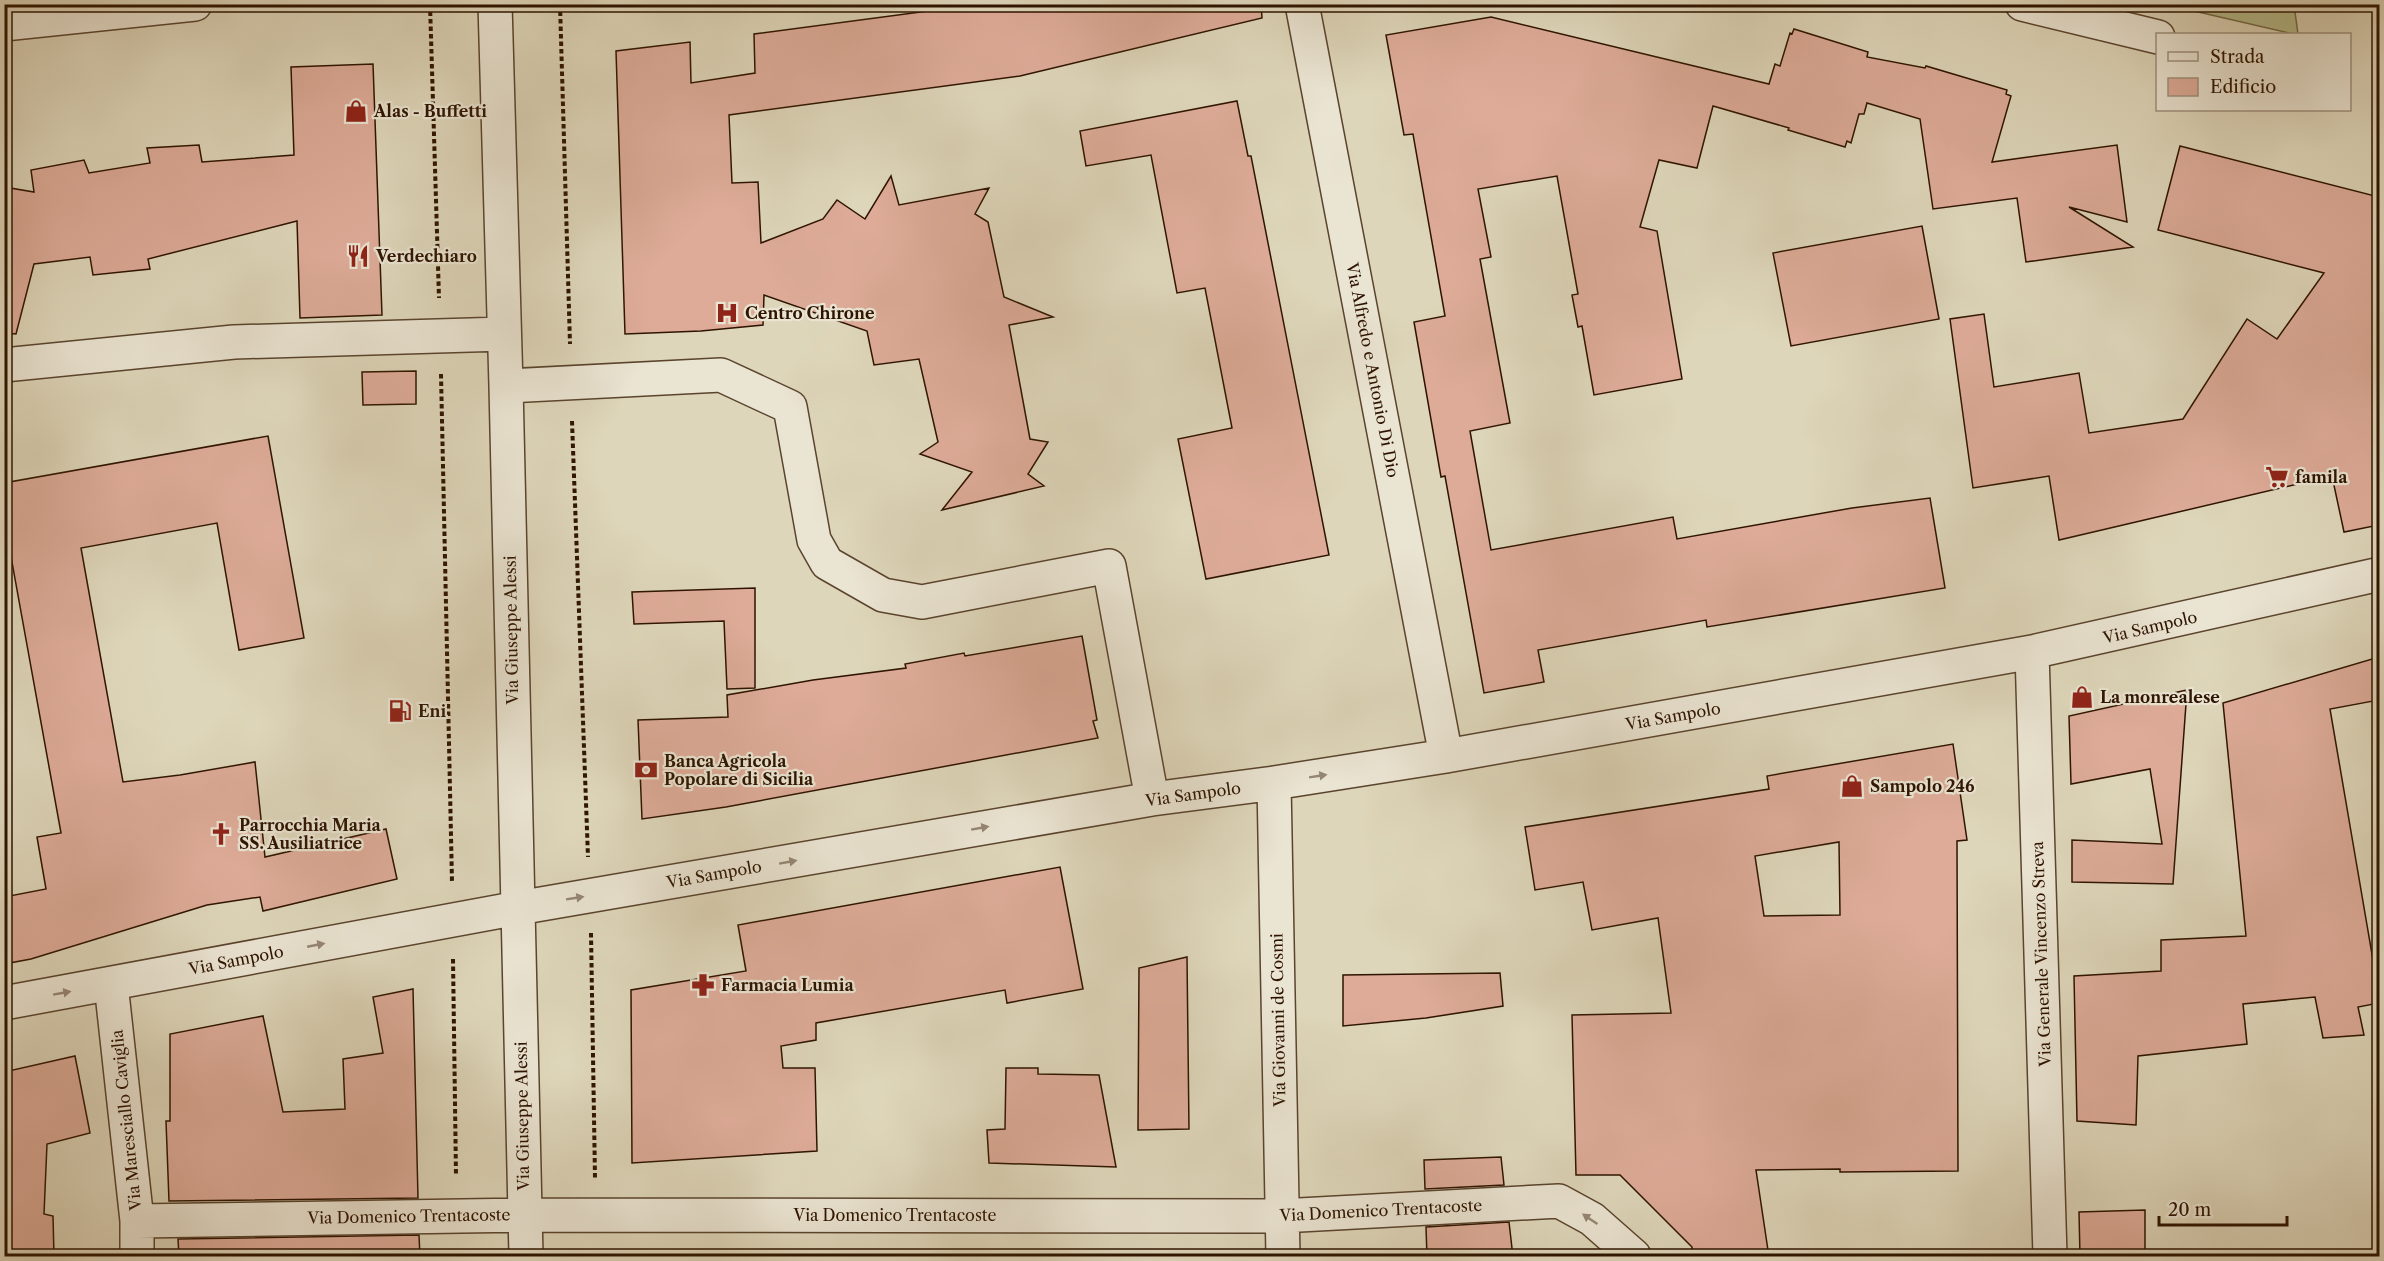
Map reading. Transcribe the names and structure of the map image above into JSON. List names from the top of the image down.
{
  "streets": {
    "street": [
      "Via Alfredo e Antonio Di Dio",
      "Via Sampolo",
      "Via Giuseppe Alessi",
      "Via Generale Vincenzo Streva",
      "Via Giovanni de Cosmi",
      "Via Maresciallo Caviglia",
      "Via Domenico Trentacoste"
    ]
  },
  "crossings": [
    ["Via Alfredo e Antonio Di Dio", "Via Sampolo"],
    ["Via Sampolo", "Via Giuseppe Alessi"],
    ["Via Sampolo", "Via Generale Vincenzo Streva"],
    ["Via Sampolo", "Via Giovanni de Cosmi"],
    ["Via Sampolo", "Via Maresciallo Caviglia"],
    ["Via Giuseppe Alessi", "Via Domenico Trentacoste"],
    ["Via Giovanni de Cosmi", "Via Domenico Trentacoste"],
    ["Via Maresciallo Caviglia", "Via Domenico Trentacoste"]
  ],
  "one_way": ["Via Sampolo"],
  "places": {
    "shop": ["Alas - Buffetti", "La monrealese", "Sampolo 246"],
    "restaurant": ["Verdechiaro"],
    "hospital": ["Centro Chirone"],
    "supermarket": ["famila"],
    "fuel station": ["Eni"],
    "bank": ["Banca Agricola Popolare di Sicilia"],
    "church": ["Parrocchia Maria SS. Ausiliatrice"],
    "pharmacy": ["Farmacia Lumia"]
  },
  "legend": ["Strada", "Edificio"],
  "scale_bar": "20 m"
}
